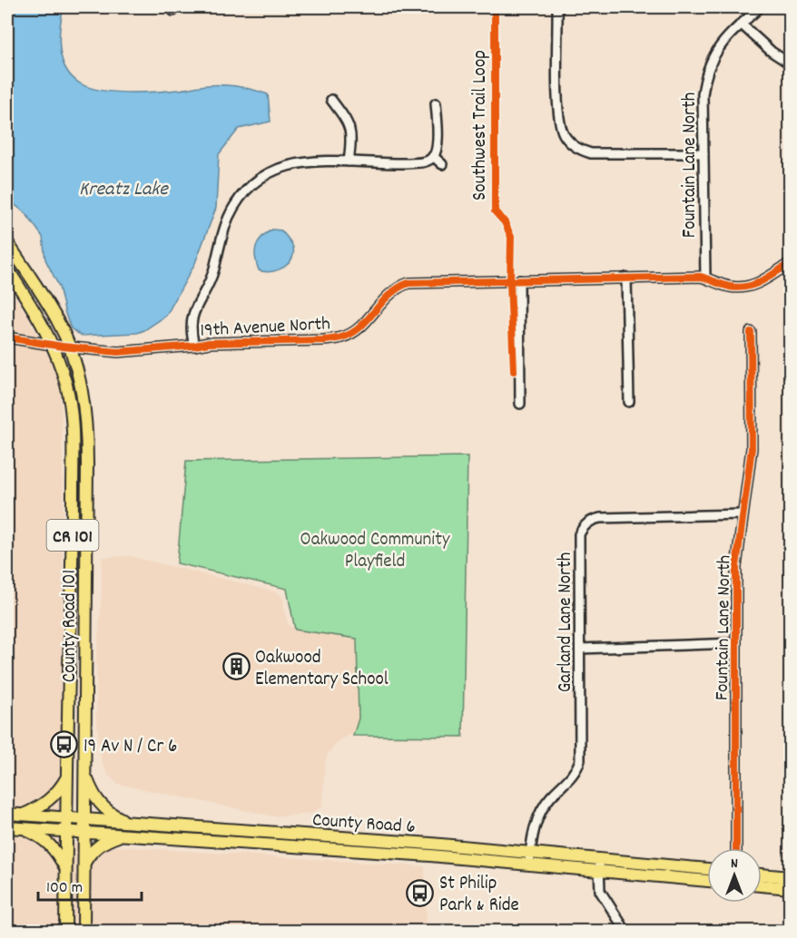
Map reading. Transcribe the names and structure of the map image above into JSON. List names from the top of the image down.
{
  "streets": {
    "main road": ["CR 101", "County Road 101", "County Road 6"],
    "street": ["Fountain Lane North", "19th Avenue North", "Garland Lane North"],
    "cycle path": ["Southwest Trail Loop"]
  },
  "crossings": [
    ["Fountain Lane North", "19th Avenue North"],
    ["Fountain Lane North", "Garland Lane North"],
    ["19th Avenue North", "County Road 101"],
    ["Garland Lane North", "County Road 6"],
    ["County Road 101", "County Road 6"]
  ],
  "water": ["Kreatz Lake"],
  "parks": ["Oakwood Community Playfield"],
  "places": {
    "building": ["Oakwood Elementary School"],
    "bus stop": ["19 Av N / Cr 6", "St Philip Park & Ride"]
  },
  "scale_bar": "100 m",
  "north": "top"
}
